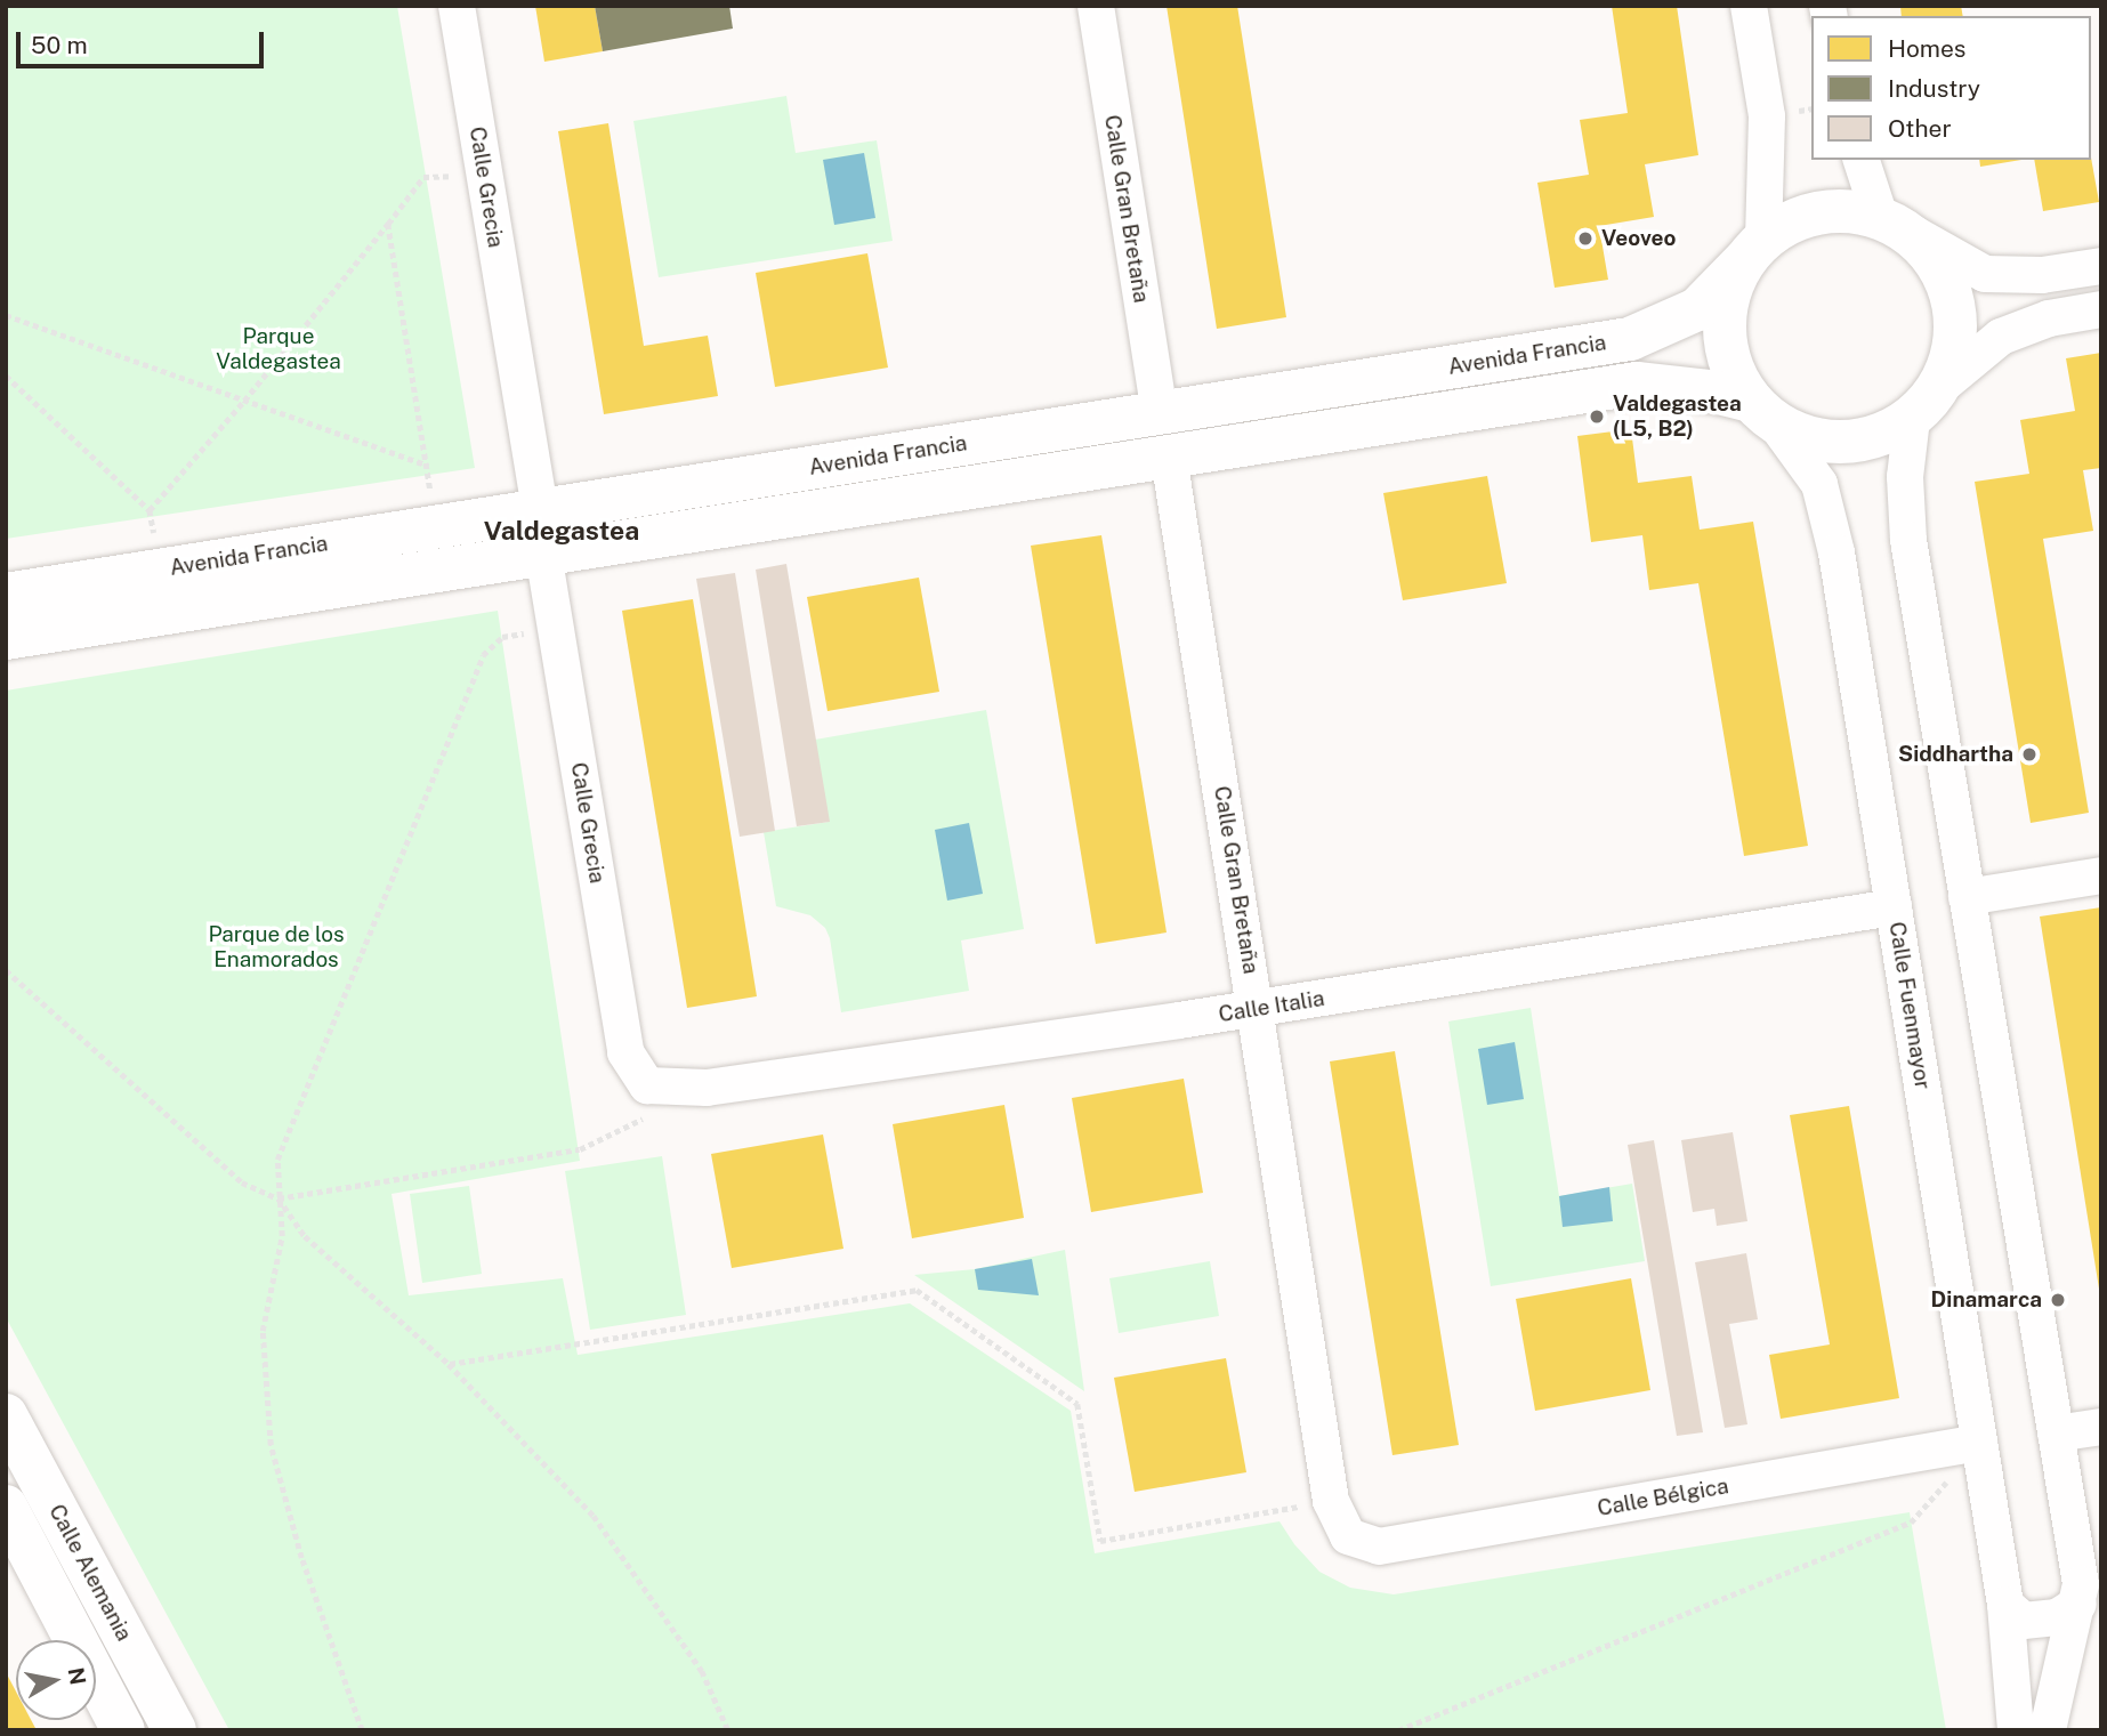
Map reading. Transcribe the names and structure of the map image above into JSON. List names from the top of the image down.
{
  "streets": {
    "main road": ["Avenida Francia", "Calle Alemania"],
    "street": [
      "Calle Grecia",
      "Calle Gran Bretaña",
      "Calle Fuenmayor",
      "Calle Italia",
      "Calle Bélgica"
    ]
  },
  "crossings": [
    ["Calle Grecia", "Avenida Francia"],
    ["Calle Grecia", "Calle Italia"],
    ["Calle Gran Bretaña", "Avenida Francia"],
    ["Calle Gran Bretaña", "Calle Italia"],
    ["Calle Gran Bretaña", "Calle Bélgica"],
    ["Avenida Francia", "Calle Fuenmayor"],
    ["Calle Fuenmayor", "Calle Italia"],
    ["Calle Fuenmayor", "Calle Bélgica"]
  ],
  "districts": ["Valdegastea"],
  "parks": ["Parque Valdegastea", "Parque de los Enamorados"],
  "places": [
    "Veoveo",
    "Valdegastea (L5, B2)",
    "Siddhartha",
    "Dinamarca"
  ],
  "legend": ["Homes", "Industry", "Other"],
  "scale_bar": "50 m",
  "north": "right"
}
